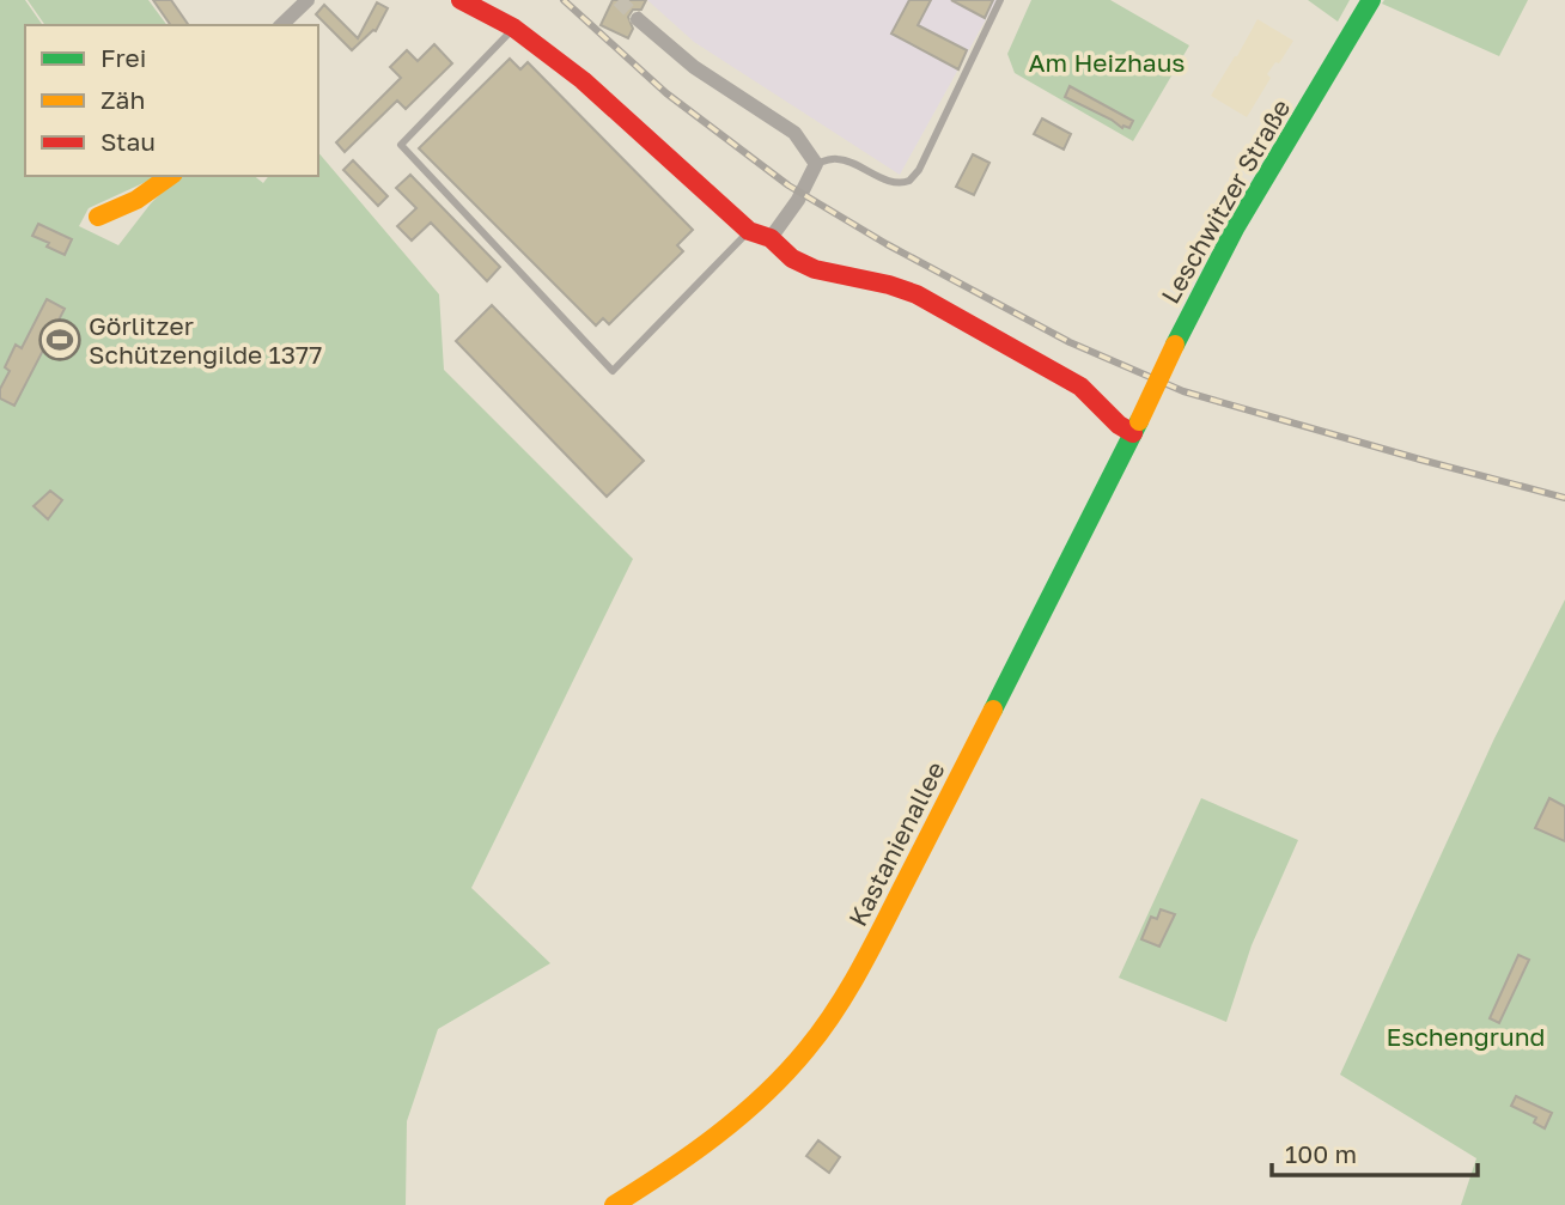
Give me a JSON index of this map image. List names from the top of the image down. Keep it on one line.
{"streets":{"street":["Leschwitzer Straße","Kastanienallee"]},"crossings":[["Leschwitzer Straße","Kastanienallee"]],"parks":["Am Heizhaus","Eschengrund"],"places":{"sports":["Görlitzer Schützengilde 1377"]},"legend":["Frei","Zäh","Stau"],"scale_bar":"100 m"}
